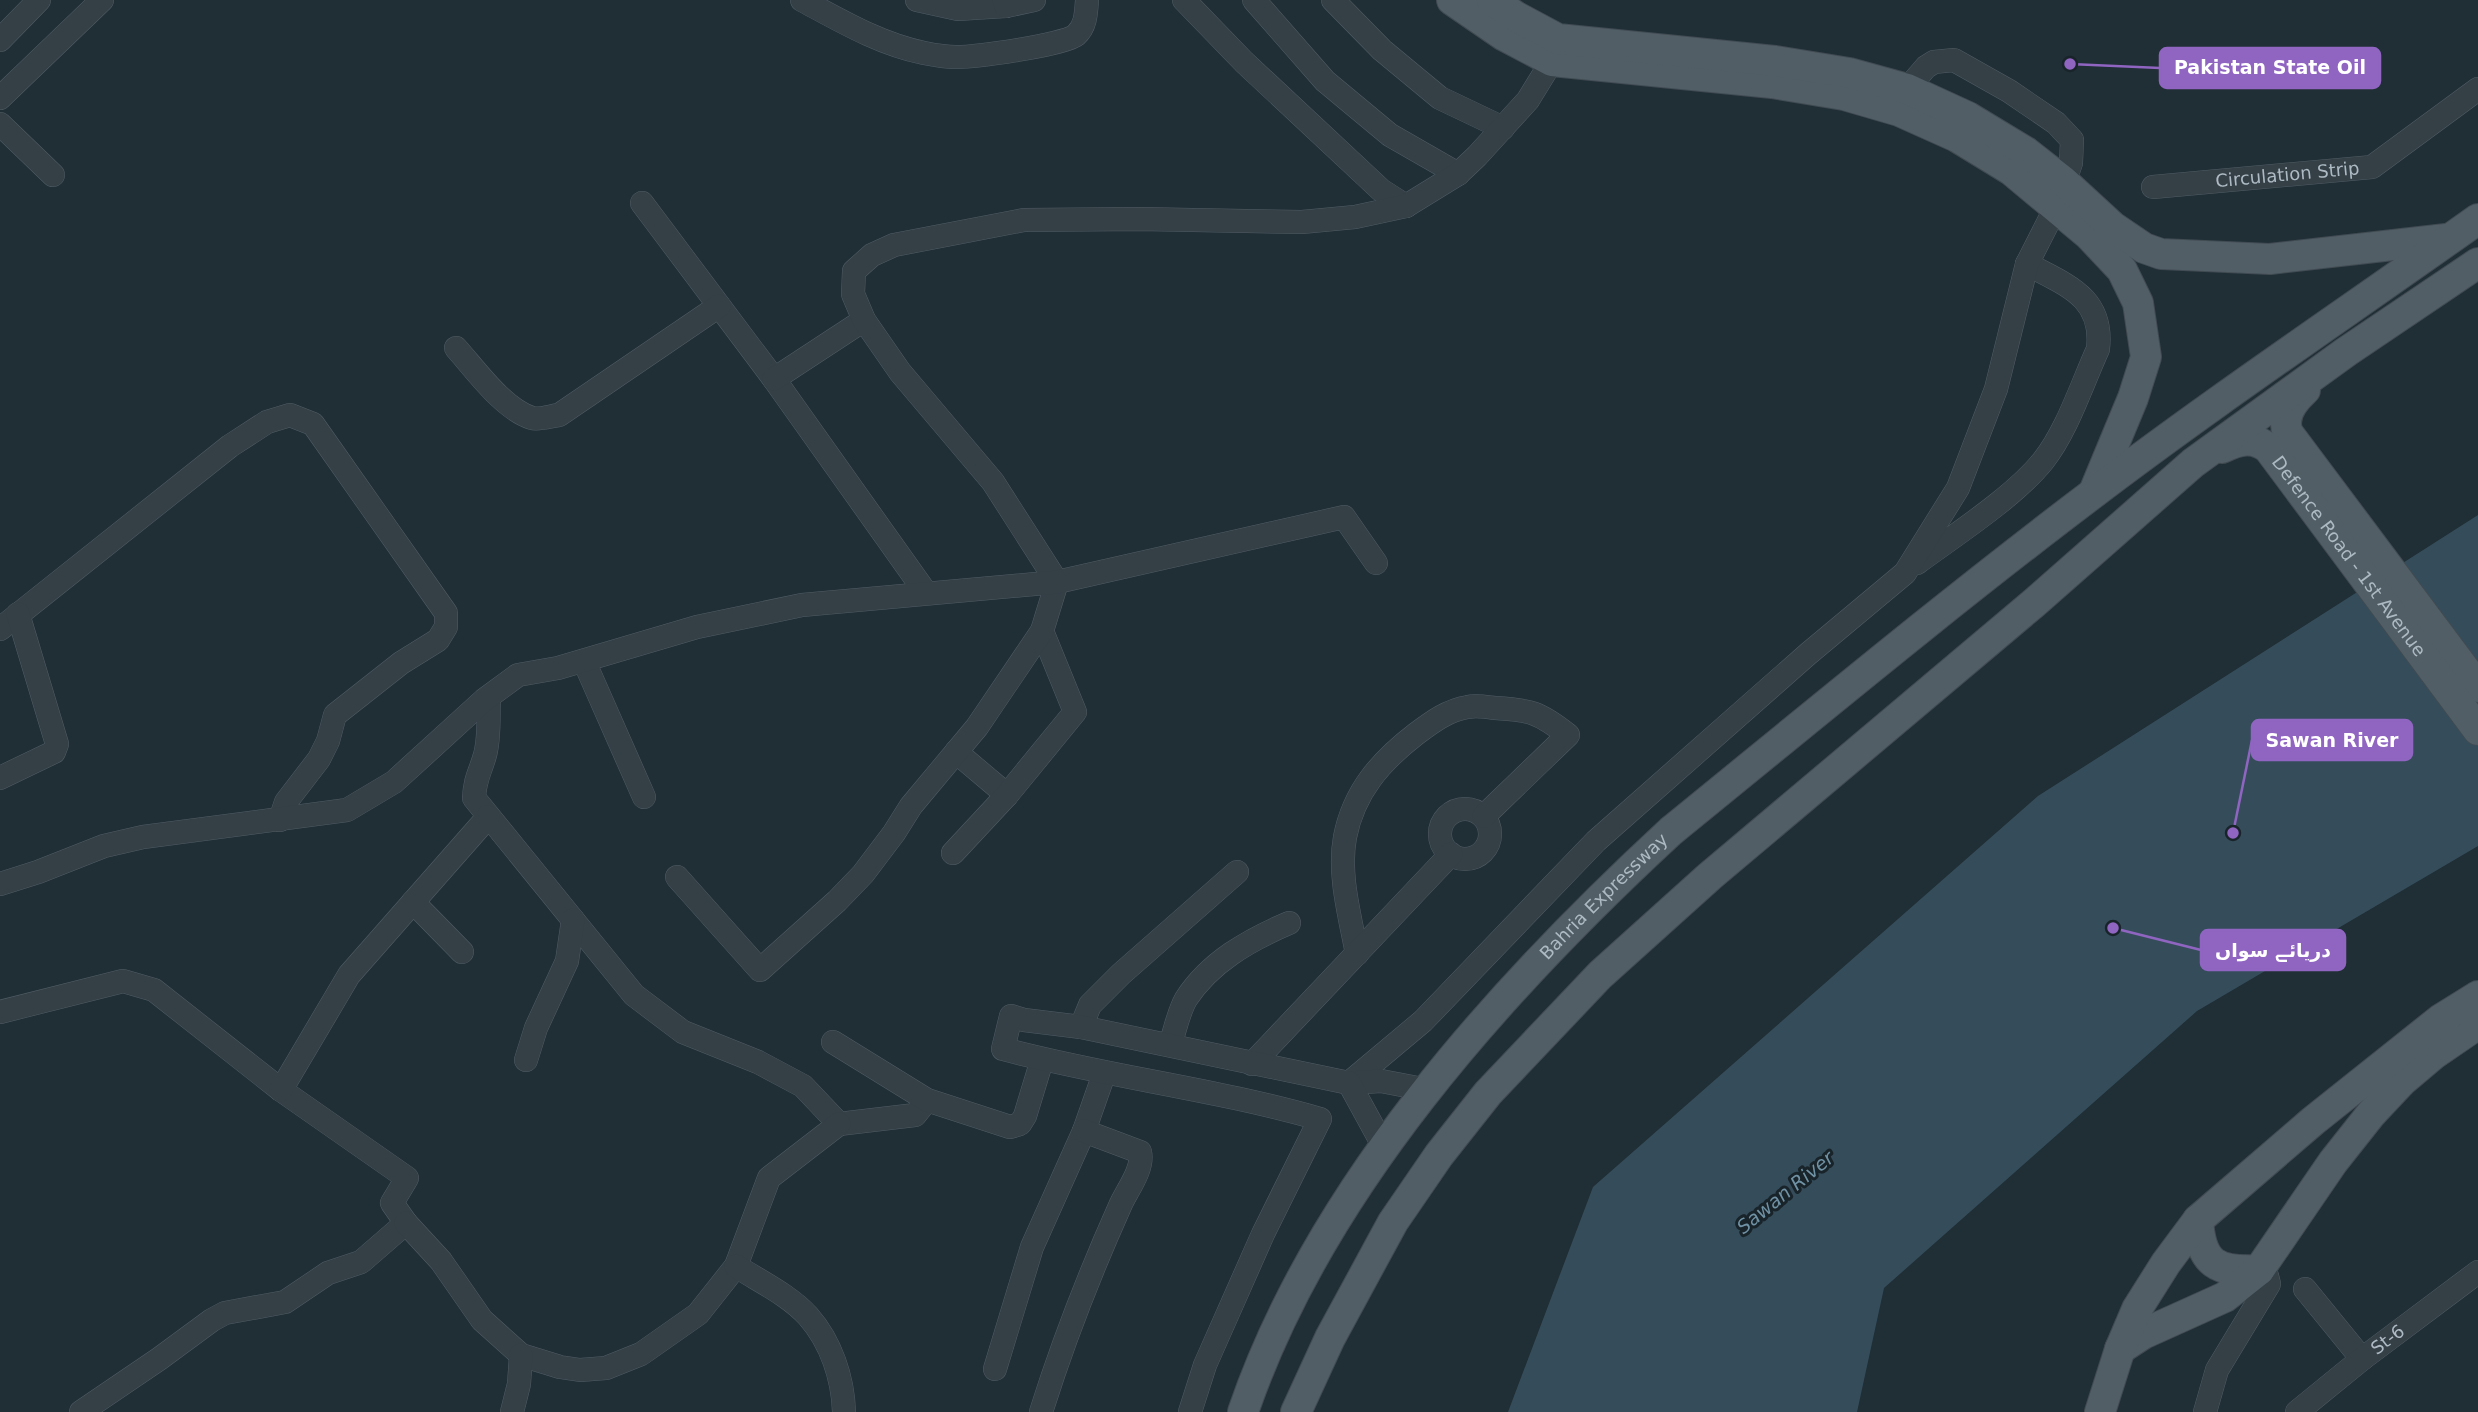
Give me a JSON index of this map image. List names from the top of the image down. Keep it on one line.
{"streets":{"main road":["Defence Road - 1st Avenue","Bahria Expressway"],"street":["Circulation Strip","St-6"]},"water":["Sawan River"],"places":["Pakistan State Oil","Sawan River","دریائے سواں"]}
